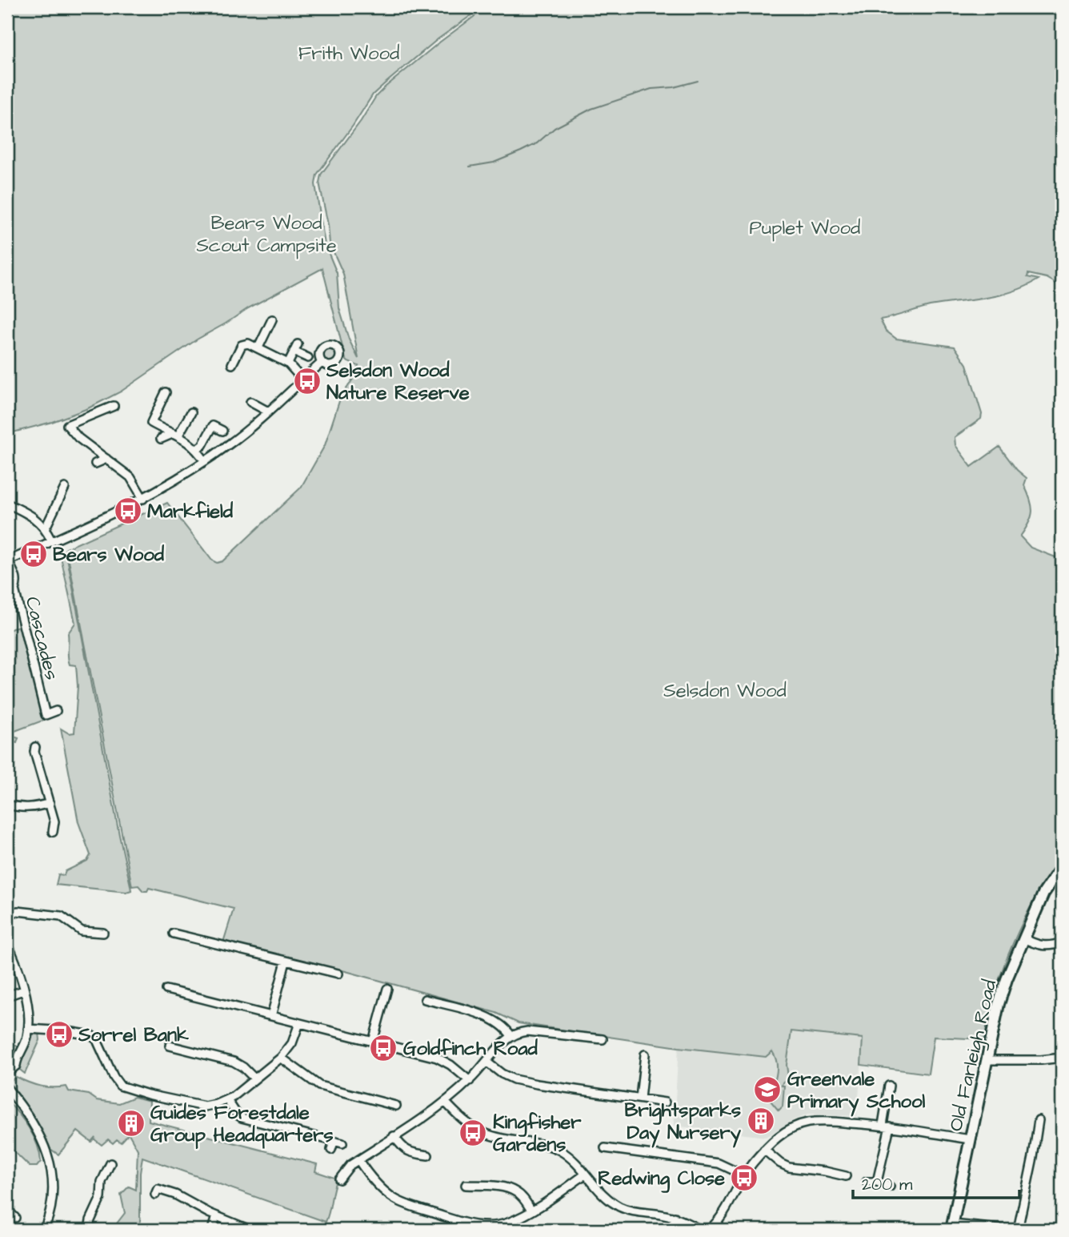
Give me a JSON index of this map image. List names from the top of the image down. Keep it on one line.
{"streets":{"street":["Cascades","Old Farleigh Road"]},"parks":["Frith Wood","Bears Wood Scout Campsite","Puplet Wood","Selsdon Wood"],"places":{"bus stop":["Selsdon Wood Nature Reserve","Markfield","Bears Wood","Sorrel Bank","Goldfinch Road","Kingfisher Gardens","Redwing Close"],"school or university":["Greenvale Primary School"],"building":["Brightsparks Day Nursery","Guides Forestdale Group Headquarters"]},"scale_bar":"200 m"}
